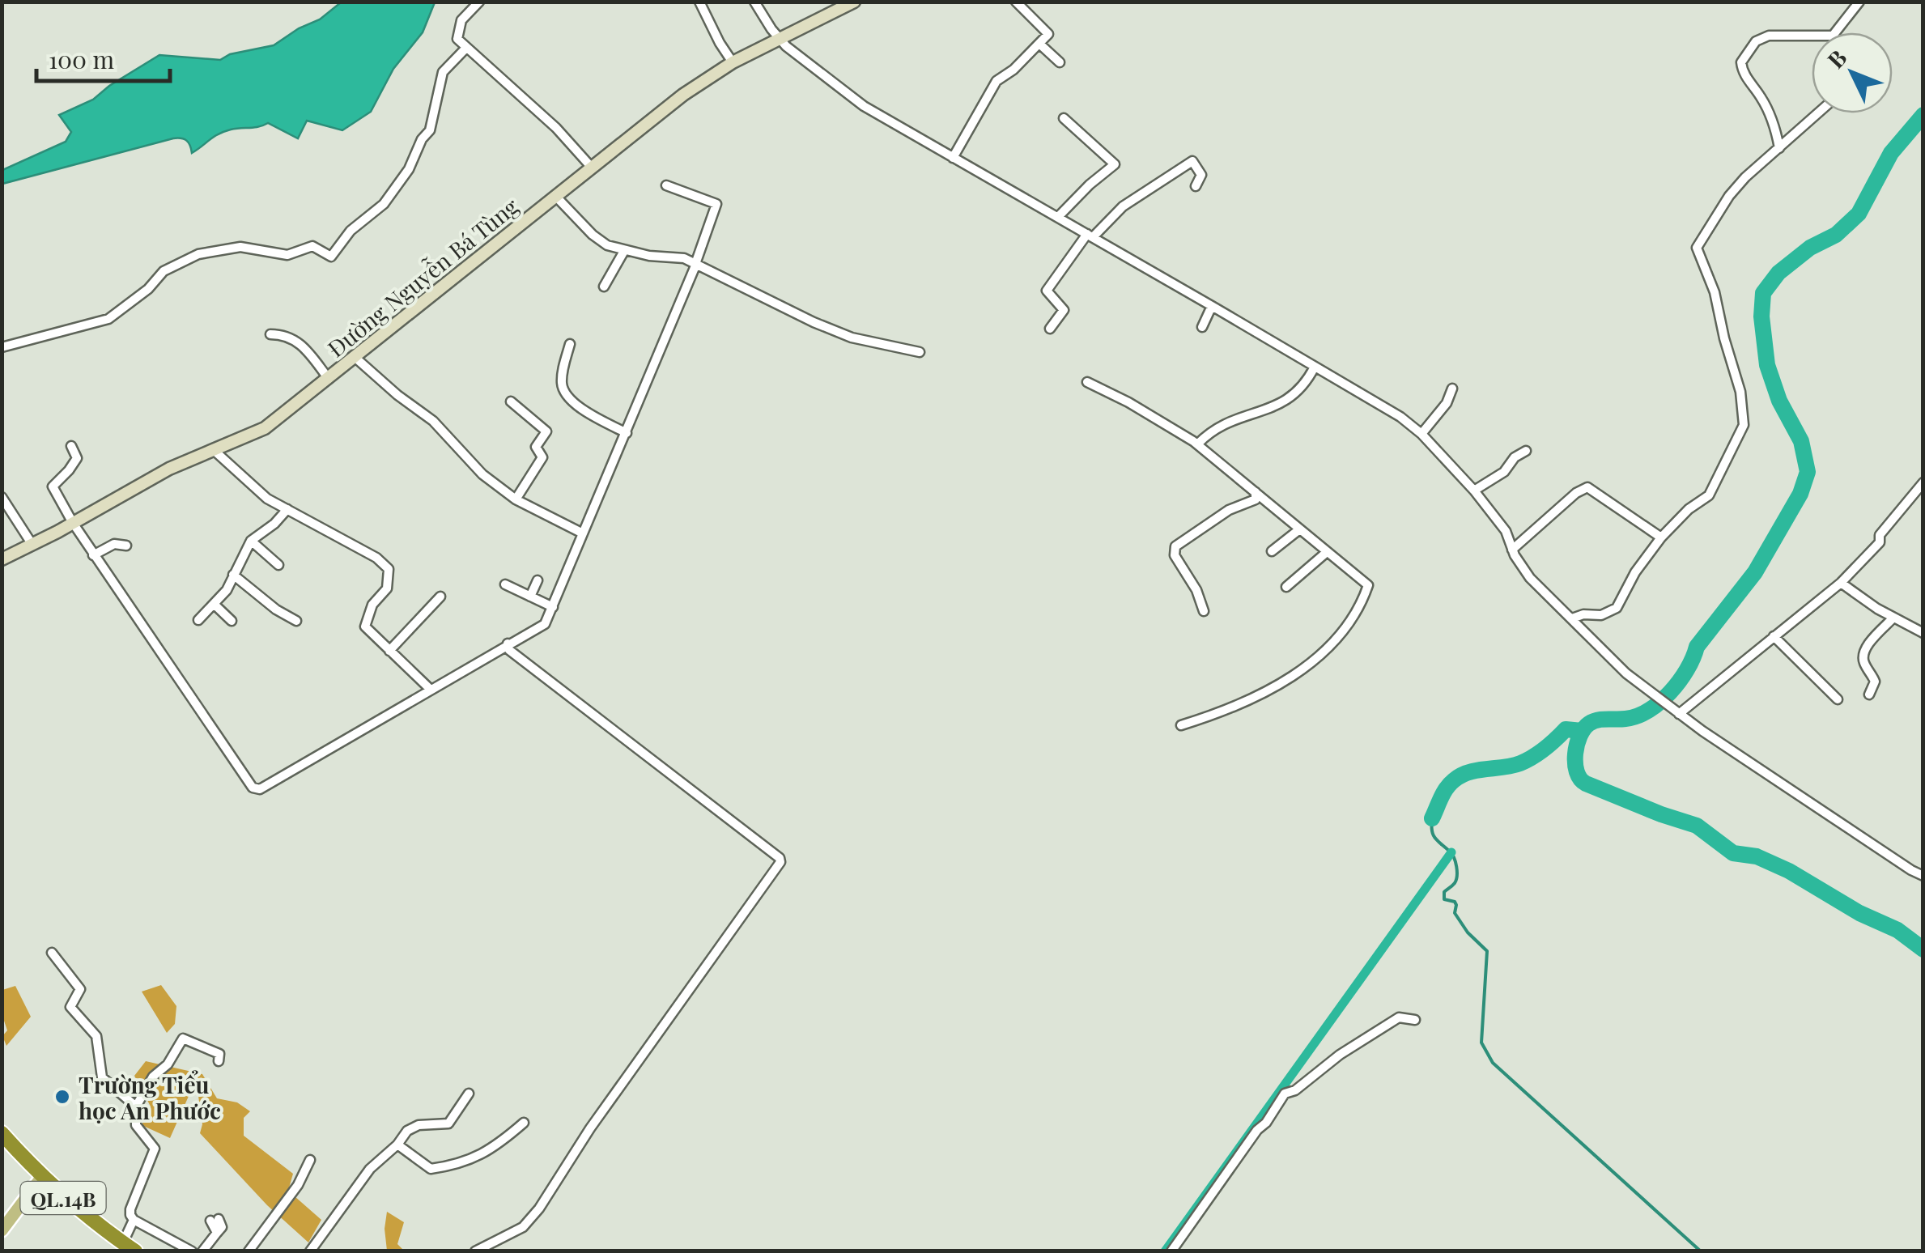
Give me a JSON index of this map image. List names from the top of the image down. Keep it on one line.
{"streets":{"highway":["QL.14B"],"main road":["Đường Nguyễn Bá Tùng"]},"places":["Trường Tiểu học An Phước"],"scale_bar":"100 m","north":"top left"}
